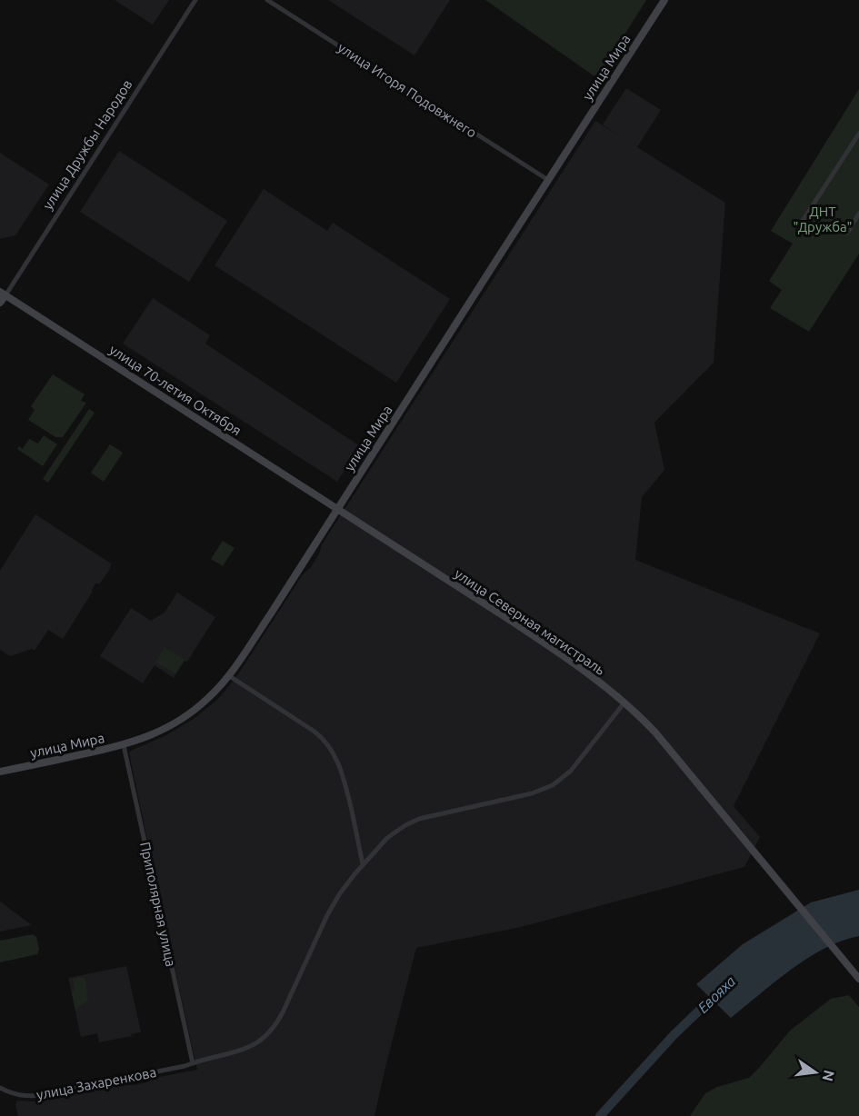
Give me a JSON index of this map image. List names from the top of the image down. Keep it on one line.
{"streets":{"street":["улица Мира","улица Игоря Подовжнего","улица Дружбы Народов","улица 70-летия Октября","улица Северная магистраль","Приполярная улица","улица Захаренкова"]},"crossings":[["улица Мира","улица Игоря Подовжнего"],["улица Мира","улица 70-летия Октября"],["улица Мира","улица Северная магистраль"],["улица Мира","Приполярная улица"],["улица Дружбы Народов","улица 70-летия Октября"],["улица 70-летия Октября","улица Северная магистраль"],["улица Северная магистраль","улица Захаренкова"],["Приполярная улица","улица Захаренкова"]],"water":["Евояха"],"parks":["ДНТ \"Дружба\""],"north":"right"}
